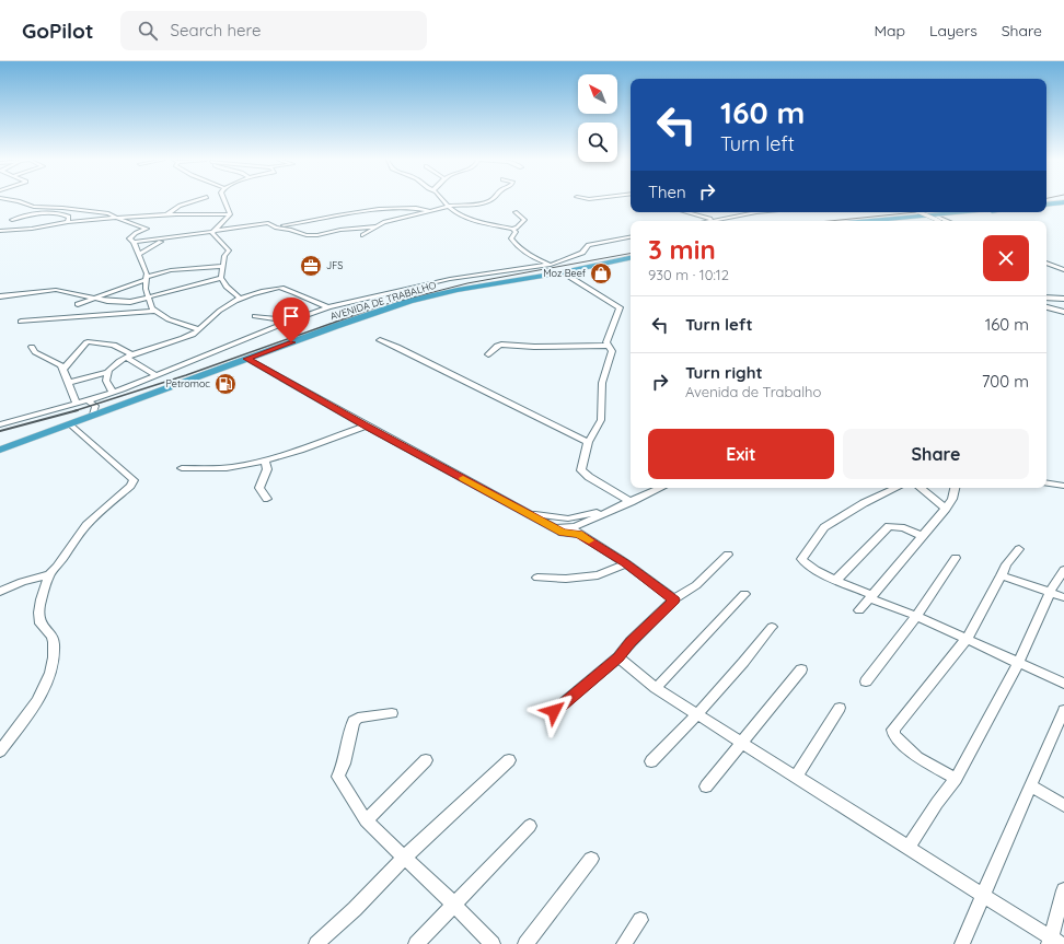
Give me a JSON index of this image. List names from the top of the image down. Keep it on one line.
{"streets":{"highway":["AVENIDA DE TRABALHO"]},"places":{"office":["JFS"],"shop":["Moz Beef"],"fuel station":["Petromoc"]},"north":"top left","page":{"header":"GoPilot","search":"Search here","nav":["Map","Layers","Share"],"turn":["160 m","Turn left"],"then":"Then","heading":["3 min","930 m · 10:12"],"list":[{"name":"Turn left","value":"160 m"},{"name":"Turn right","note":"Avenida de Trabalho","value":"700 m"}],"buttons":["Exit","Share"]}}
